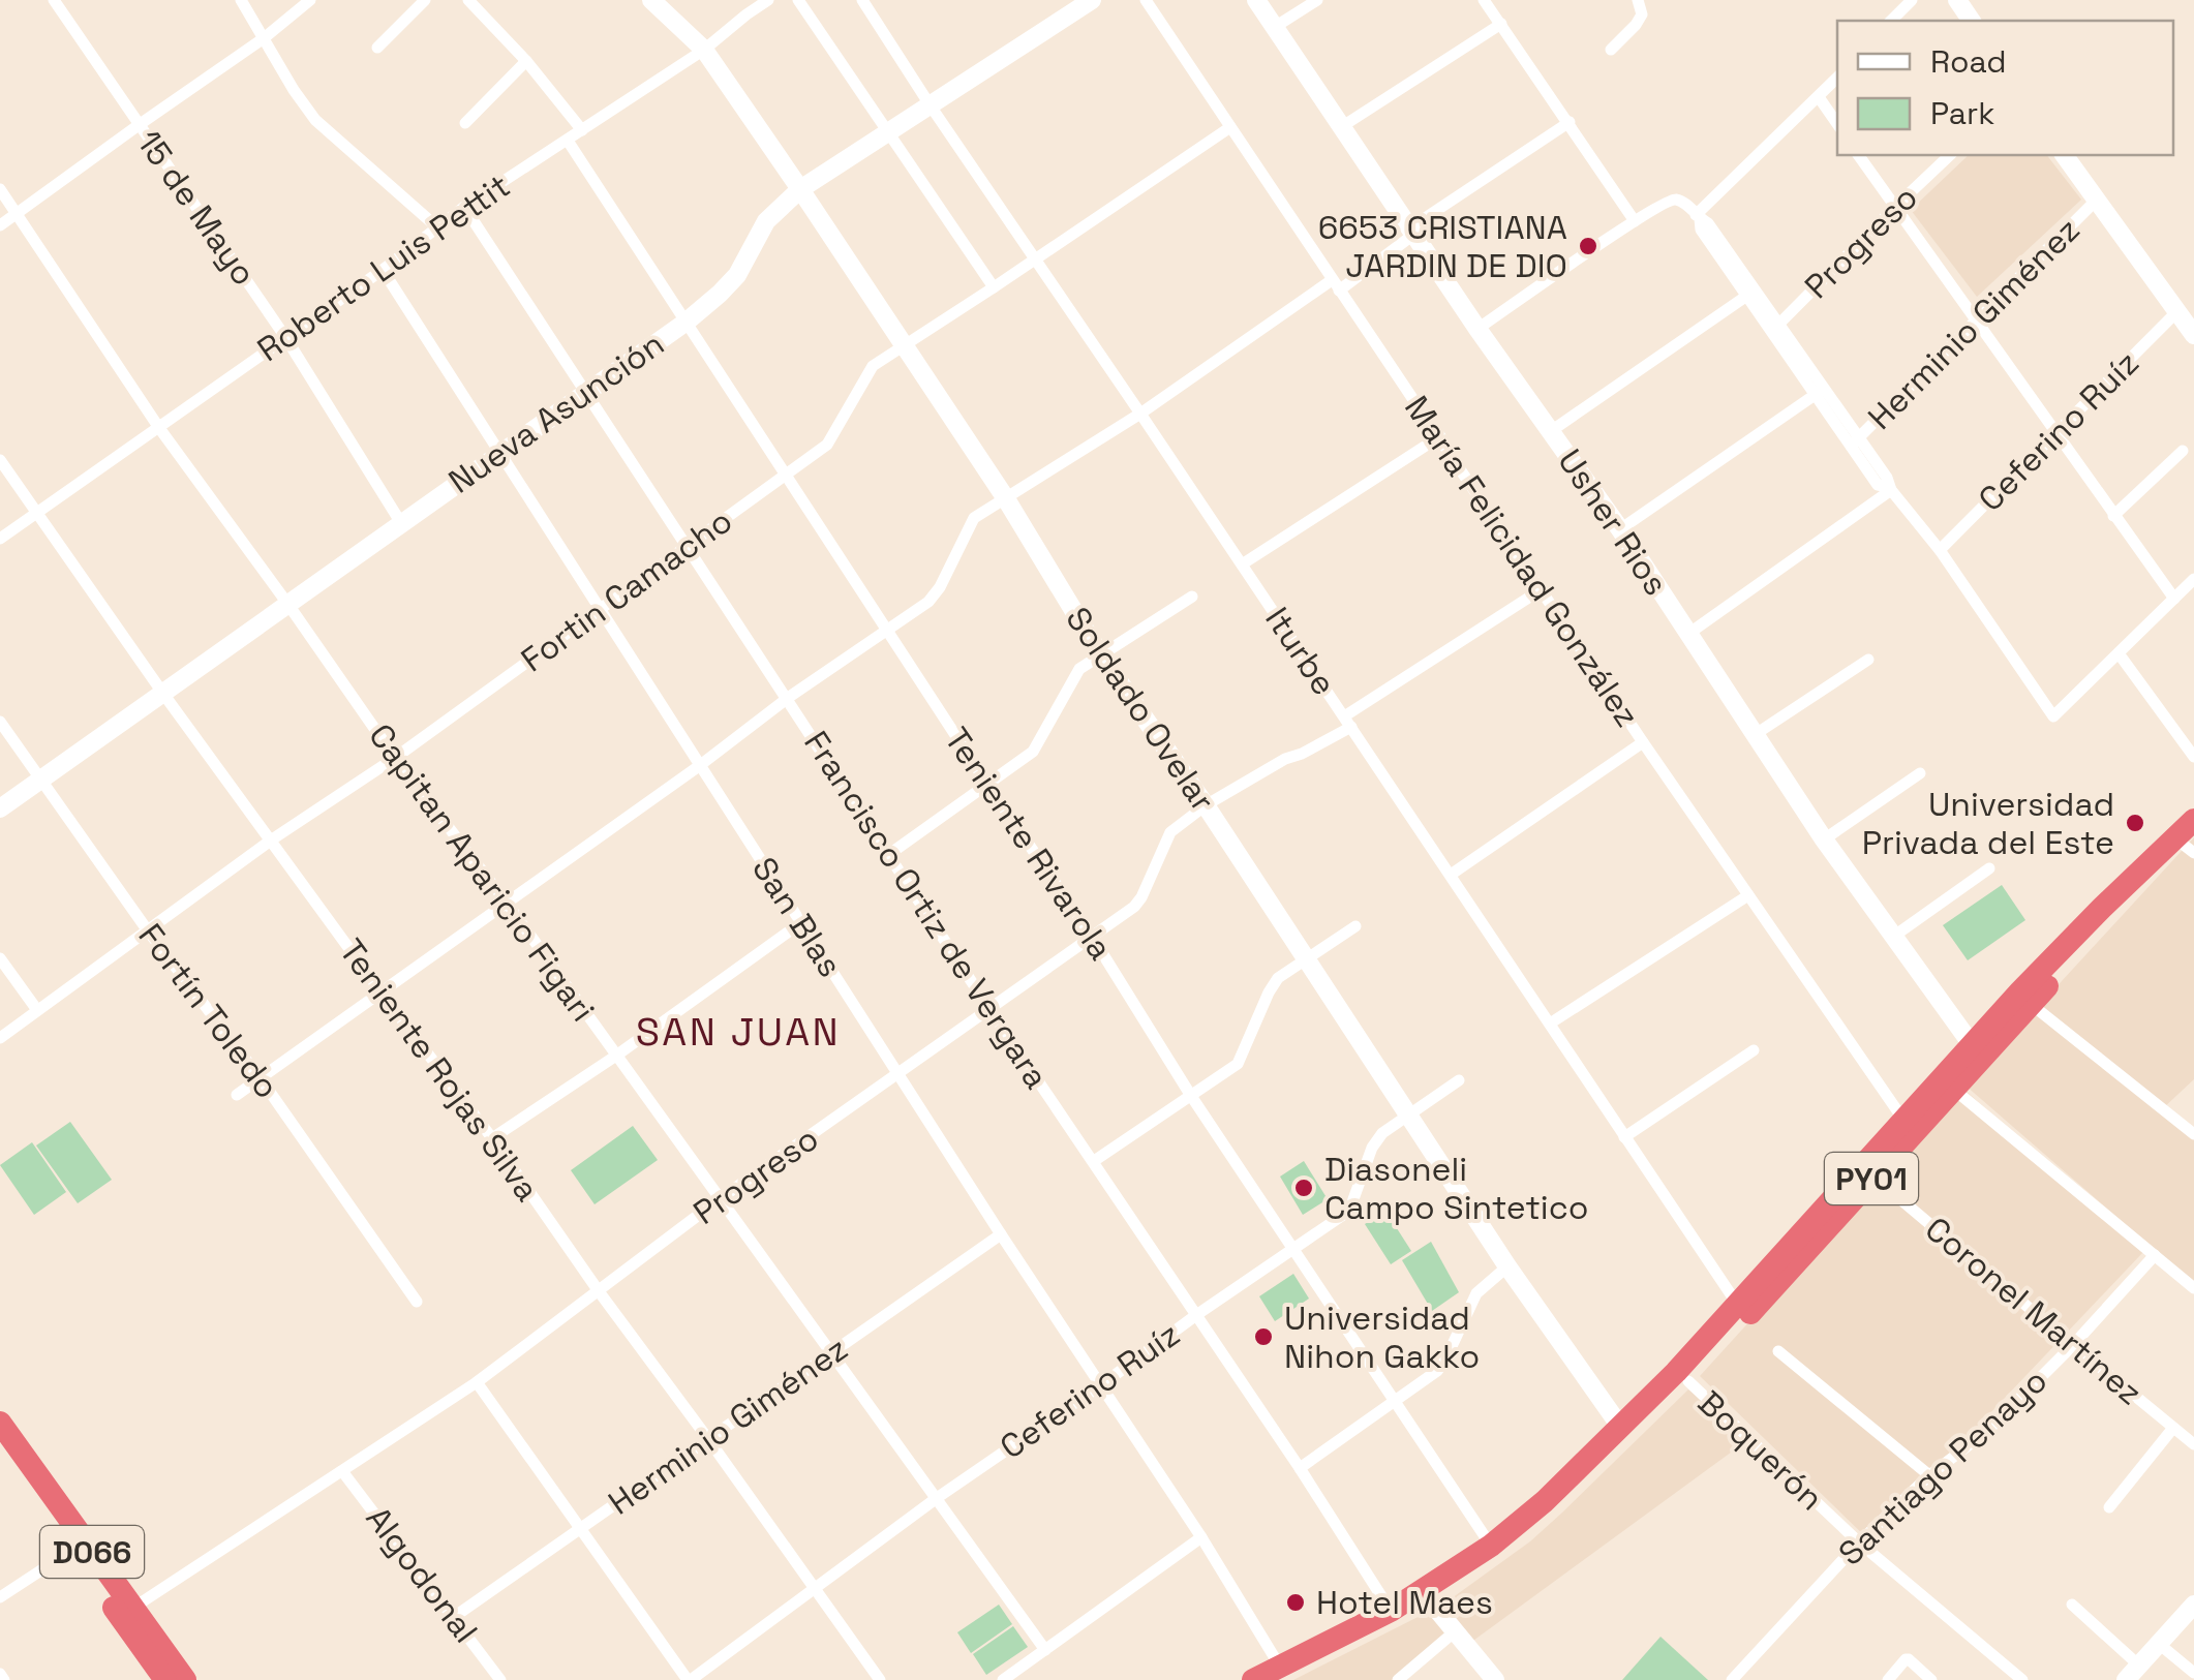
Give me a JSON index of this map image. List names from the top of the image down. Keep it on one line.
{"streets":{"highway":["PY01","D066"],"street":["15 de Mayo","Progreso","Roberto Luis Pettit","Herminio Giménez","Nueva Asunción","Ceferino Ruíz","Usher Rios","María Felicidad González","Fortin Camacho","Iturbe","Soldado Ovelar","Teniente Rivarola","Capitan Aparicio Figari","Francisco Ortiz de Vergara","San Blas","Fortín Toledo","Teniente Rojas Silva","Coronel Martínez","Boquerón","Santiago Penayo","Algodonal"]},"crossings":[["15 de Mayo","Roberto Luis Pettit"],["15 de Mayo","Nueva Asunción"],["Progreso","María Felicidad González"],["Progreso","Iturbe"],["Progreso","Soldado Ovelar"],["Progreso","Teniente Rivarola"],["Progreso","Capitan Aparicio Figari"],["Progreso","Francisco Ortiz de Vergara"],["Progreso","San Blas"],["Progreso","Teniente Rojas Silva"],["Progreso","D066"],["Progreso","Algodonal"],["Roberto Luis Pettit","Soldado Ovelar"],["Roberto Luis Pettit","Teniente Rivarola"],["Roberto Luis Pettit","Capitan Aparicio Figari"],["Roberto Luis Pettit","Francisco Ortiz de Vergara"],["Roberto Luis Pettit","San Blas"],["Roberto Luis Pettit","Teniente Rojas Silva"],["Herminio Giménez","Capitan Aparicio Figari"],["Herminio Giménez","San Blas"],["Herminio Giménez","Teniente Rojas Silva"],["Herminio Giménez","Algodonal"],["Nueva Asunción","Iturbe"],["Nueva Asunción","Soldado Ovelar"],["Nueva Asunción","Teniente Rivarola"],["Nueva Asunción","Capitan Aparicio Figari"],["Nueva Asunción","Francisco Ortiz de Vergara"],["Nueva Asunción","San Blas"],["Nueva Asunción","Fortín Toledo"],["Nueva Asunción","Teniente Rojas Silva"],["Ceferino Ruíz","Soldado Ovelar"],["Ceferino Ruíz","Teniente Rivarola"],["Ceferino Ruíz","Capitan Aparicio Figari"],["Ceferino Ruíz","Francisco Ortiz de Vergara"],["Ceferino Ruíz","San Blas"],["Ceferino Ruíz","Teniente Rojas Silva"],["Usher Rios","PY01"],["María Felicidad González","Fortin Camacho"],["María Felicidad González","PY01"],["Fortin Camacho","Iturbe"],["Fortin Camacho","Soldado Ovelar"],["Fortin Camacho","Teniente Rivarola"],["Fortin Camacho","Capitan Aparicio Figari"],["Fortin Camacho","Francisco Ortiz de Vergara"],["Fortin Camacho","San Blas"],["Fortin Camacho","Fortín Toledo"],["Fortin Camacho","Teniente Rojas Silva"],["Iturbe","PY01"],["Soldado Ovelar","PY01"],["Teniente Rivarola","PY01"],["Francisco Ortiz de Vergara","PY01"],["San Blas","PY01"],["PY01","Coronel Martínez"],["PY01","Boquerón"],["Coronel Martínez","Santiago Penayo"],["Boquerón","Santiago Penayo"]],"districts":["SAN JUAN"],"places":["6653 CRISTIANA JARDIN DE DIO","Universidad Privada del Este","Diasoneli Campo Sintetico","Universidad Nihon Gakko","Hotel Maes"],"legend":["Road","Park"]}
